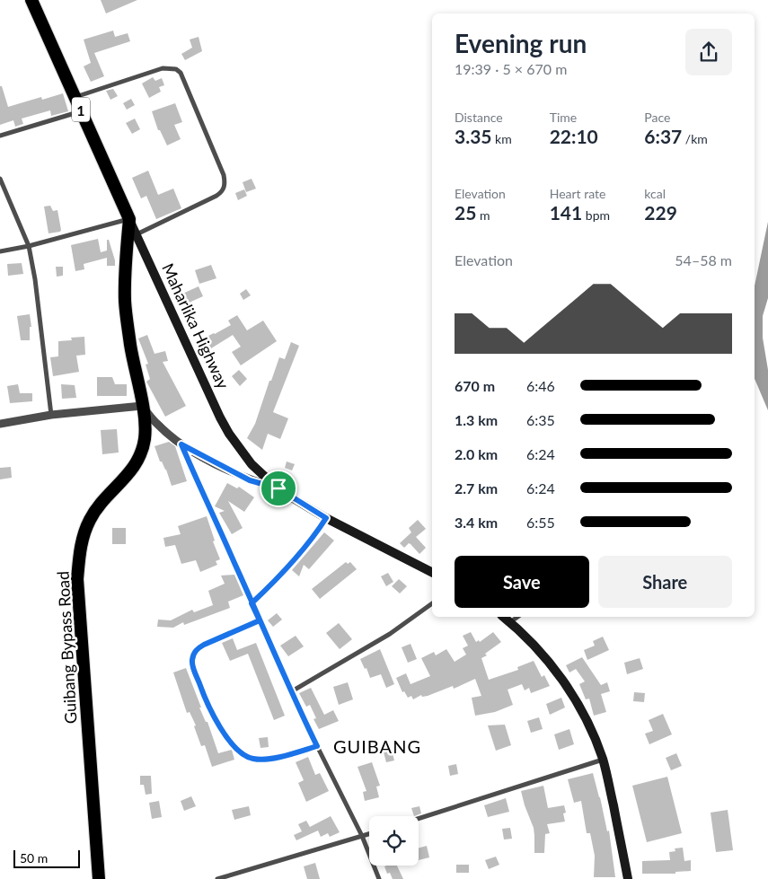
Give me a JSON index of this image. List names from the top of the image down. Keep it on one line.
{"streets":{"highway":["1","Maharlika Highway","Guibang Bypass Road"]},"crossings":[["Maharlika Highway","Guibang Bypass Road"]],"districts":["GUIBANG"],"scale_bar":"50 m","page":{"heading":["Evening run","19:39 · 5 × 670 m"],"stats":[["Distance","3.35 km"],["Time","22:10"],["Pace","6:37 /km"],["Elevation","25 m"],["Heart rate","141 bpm"],["kcal","229"]],"chart":["Elevation","54–58 m"],"list":[{"name":"670 m","note":"6:46"},{"name":"1.3 km","note":"6:35"},{"name":"2.0 km","note":"6:24"},{"name":"2.7 km","note":"6:24"},{"name":"3.4 km","note":"6:55"}],"buttons":["Save","Share"],"scale":"50 m"}}
